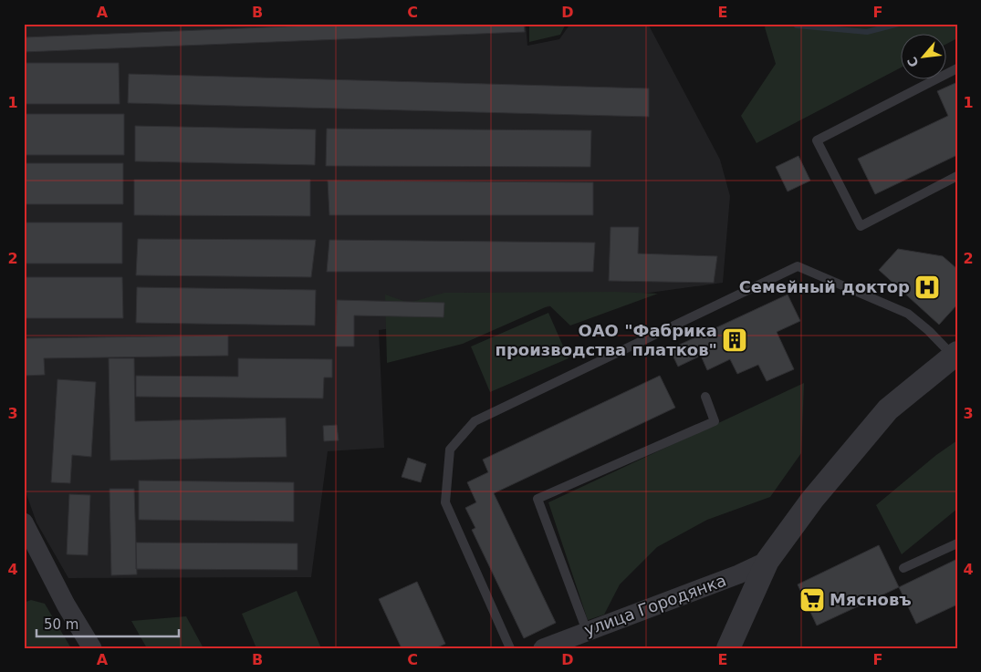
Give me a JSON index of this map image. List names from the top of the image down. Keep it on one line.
{"streets":{"street":["улица Городянка"]},"places":{"hospital":["Семейный доктор"],"building":["ОАО \"Фабрика производства платков\""],"supermarket":["Мясновъ"]},"scale_bar":"50 m","north":"bottom left","grid":{"columns":["A","B","C","D","E","F"],"rows":["1","2","3","4"]}}
